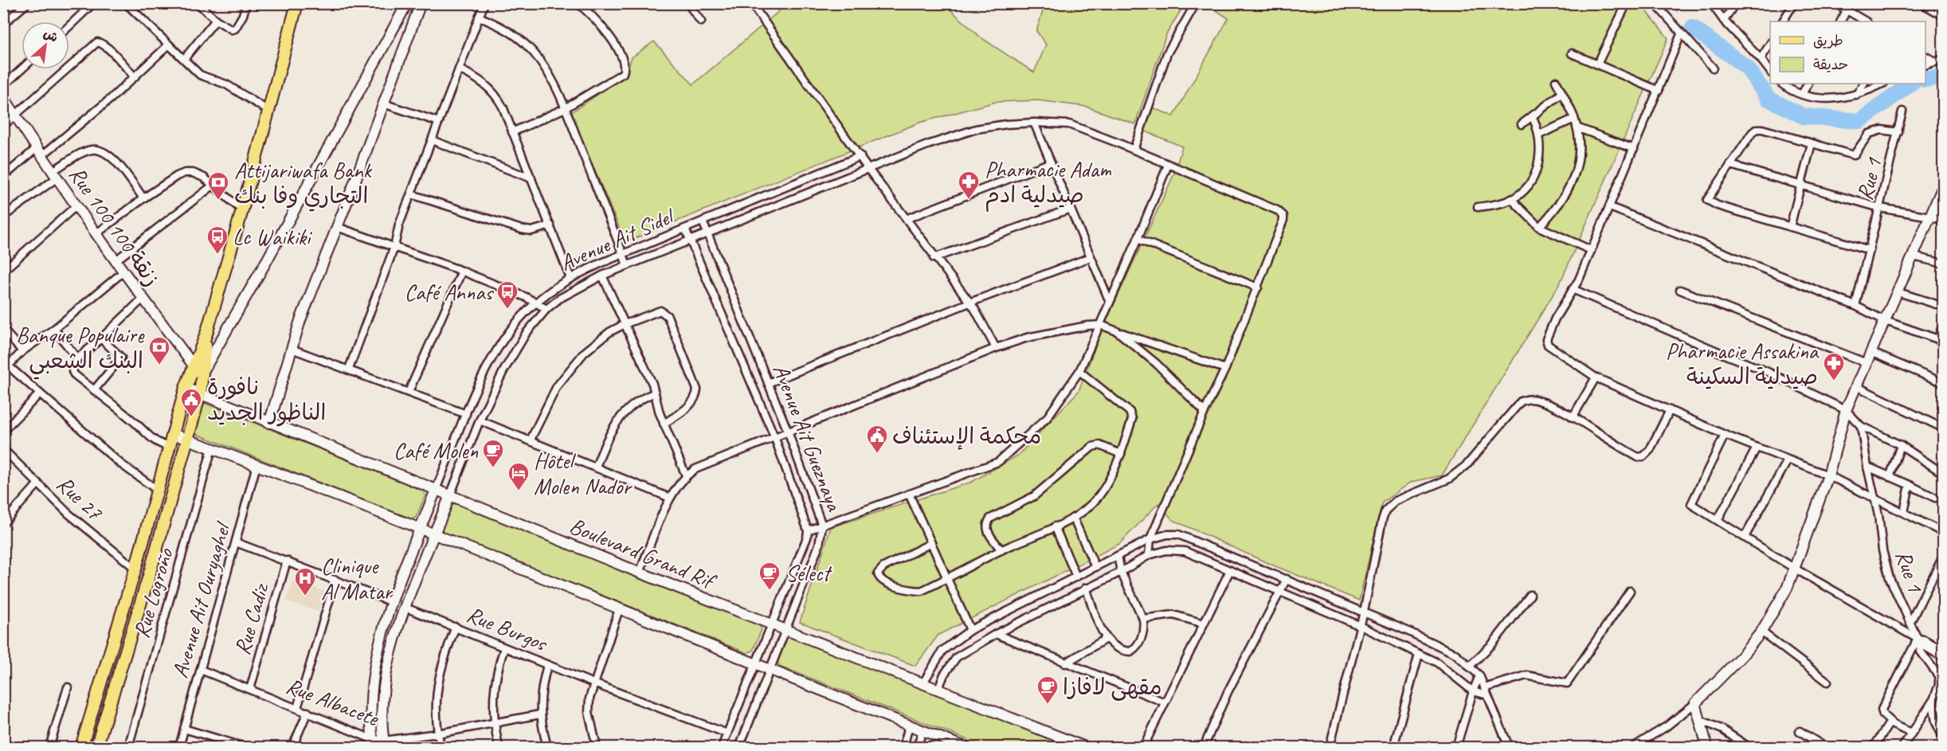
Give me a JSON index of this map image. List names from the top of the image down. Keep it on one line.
{"streets":{"street":["Rue 1","Rue 100 زنقة 100","Avenue Ait Sidel","Avenue Ait Gueznaya","Rue 27","Boulevard Grand Rif","Rue Logroño","Avenue Ait Ouryaghel","Rue Cadiz","Rue Burgos","Rue Albacete"]},"crossings":[["Avenue Ait Sidel","Avenue Ait Gueznaya"],["Avenue Ait Sidel","Boulevard Grand Rif"],["Avenue Ait Gueznaya","Boulevard Grand Rif"],["Avenue Ait Gueznaya","Rue Burgos"],["Avenue Ait Ouryaghel","Rue Albacete"],["Rue Cadiz","Rue Albacete"]],"places":{"pharmacy":["Pharmacie Adam صيدلية ادم","Pharmacie Assakina صيدلية السكينة"],"bank":["Attijariwafa Bank التجاري وفا بنك","Banque Populaire البنك الشعبي"],"bus stop":["Lc Waikiki","Café Annas"],"public building":["نافورة الناظور الجديد","محكمة الإستئناف"],"cafe":["Café Molen","Sélect","مقهى لافازا"],"hotel":["Hôtel Molen Nador"],"hospital":["Clinique Al Matar"]},"legend":["طريق","حديقة"],"north":"top right"}
